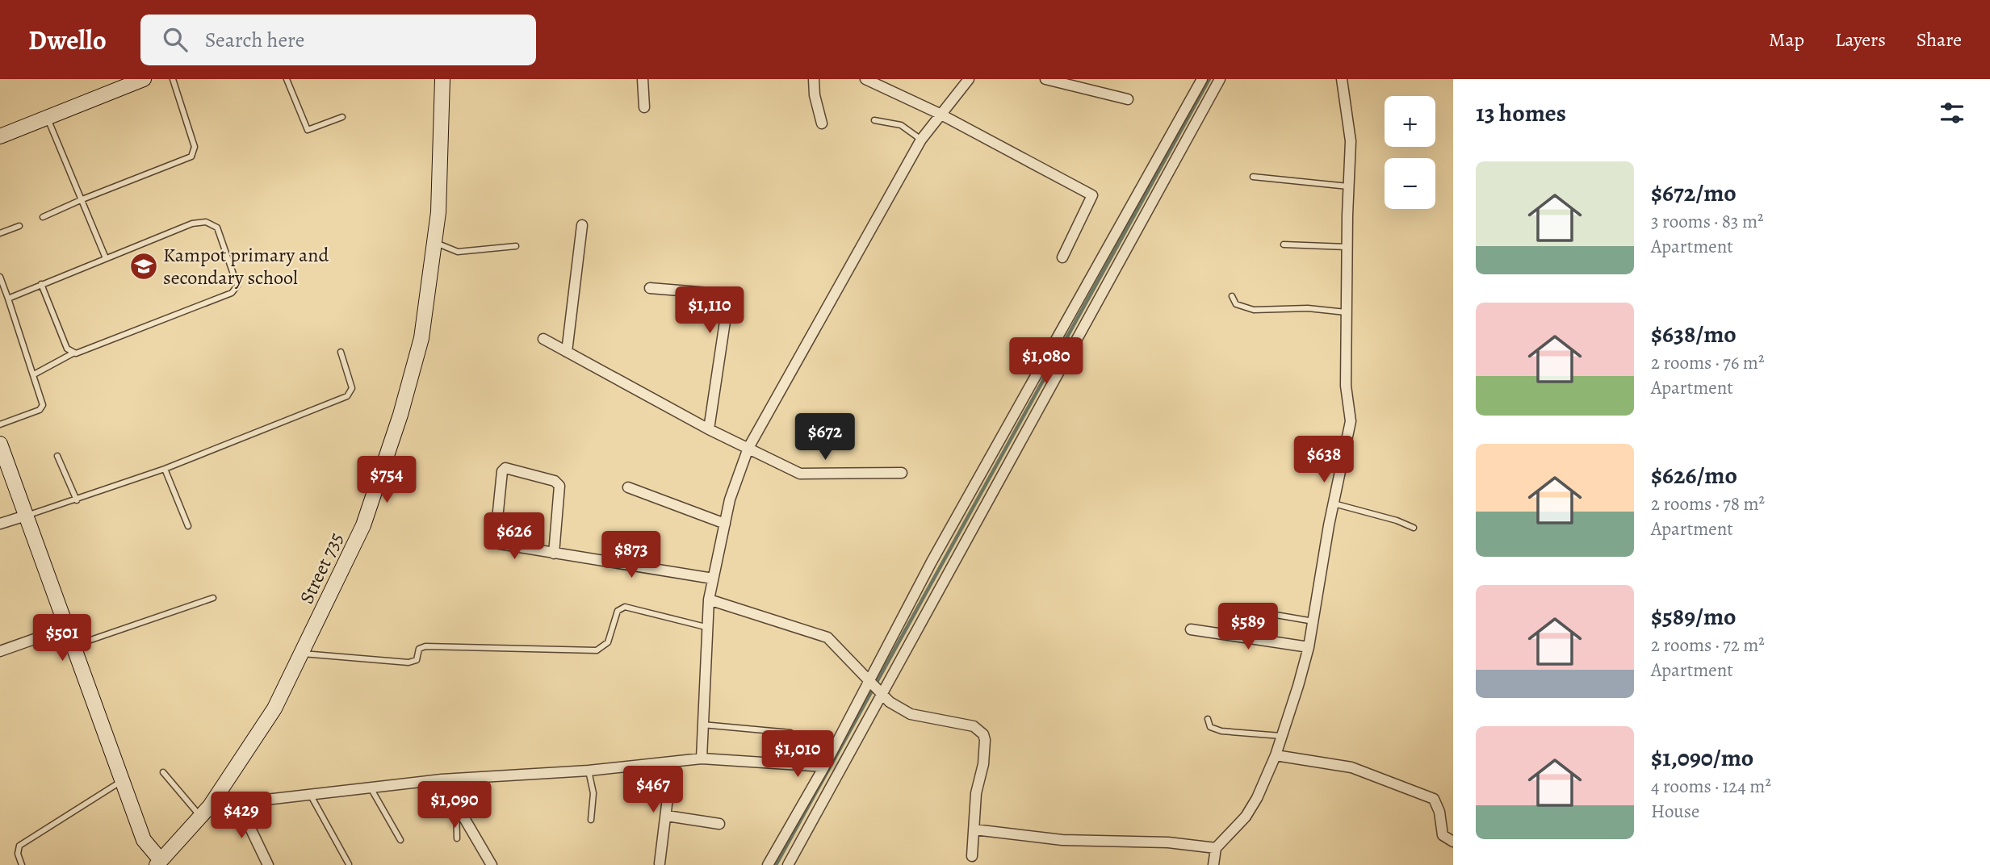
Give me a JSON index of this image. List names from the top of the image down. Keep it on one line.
{"streets":{"street":["Street 735"]},"places":{"school or university":["Kampot primary and secondary school"]},"page":{"header":"Dwello","search":"Search here","nav":["Map","Layers","Share"],"heading":"13 homes","map_buttons":["+","−"],"list":[{"name":"$672/mo","note":"3 rooms · 83 m² · Apartment"},{"name":"$638/mo","note":"2 rooms · 76 m² · Apartment"},{"name":"$626/mo","note":"2 rooms · 78 m² · Apartment"},{"name":"$589/mo","note":"2 rooms · 72 m² · Apartment"},{"name":"$1,090/mo","note":"4 rooms · 124 m² · House"}],"price":["$1,110","$1,080","$672","$638","$754","$626","$873","$589","$501","$1,010","$467","$1,090","$429"]}}
